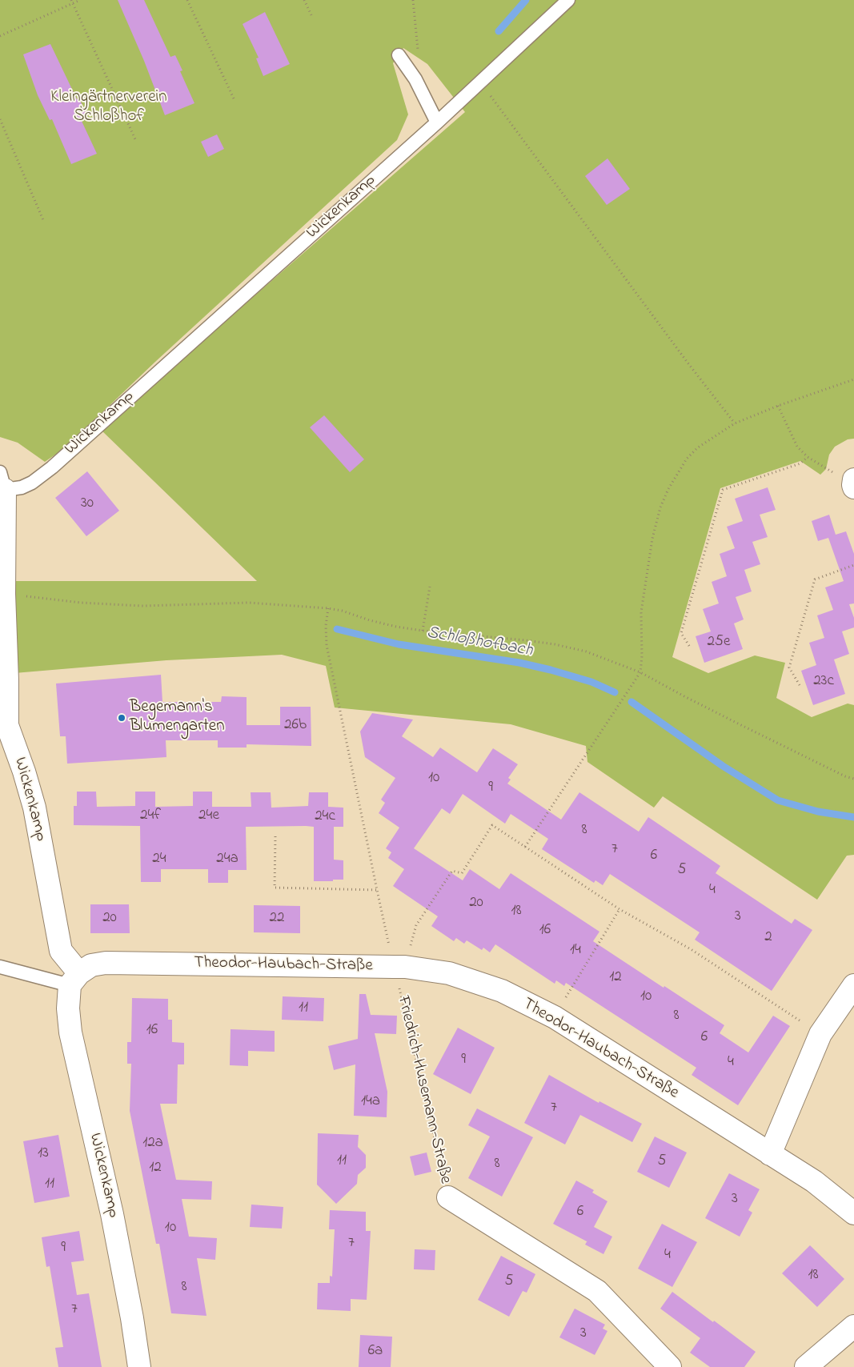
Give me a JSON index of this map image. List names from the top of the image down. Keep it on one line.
{"streets":{"street":["Wickenkamp","Theodor-Haubach-Straße","Friedrich-Husemann-Straße"]},"crossings":[["Wickenkamp","Theodor-Haubach-Straße"],["Theodor-Haubach-Straße","Friedrich-Husemann-Straße"]],"water":["Schloßhofbach"],"parks":["Kleingärtnerverein Schloßhof"],"places":["Begemann's Blumengarten"],"house_numbers":["30","25e","23c","26b","10","9","24f","24e","24c","8","7","6","24","24a","5","4","20","18","3","20","22","16","2","14","12","10","11","8","16","6","9","4","14a","7","12a","13","11","5","8","12","11","3","6","10","7","9","4","18","5","8","7","3","6a"]}
